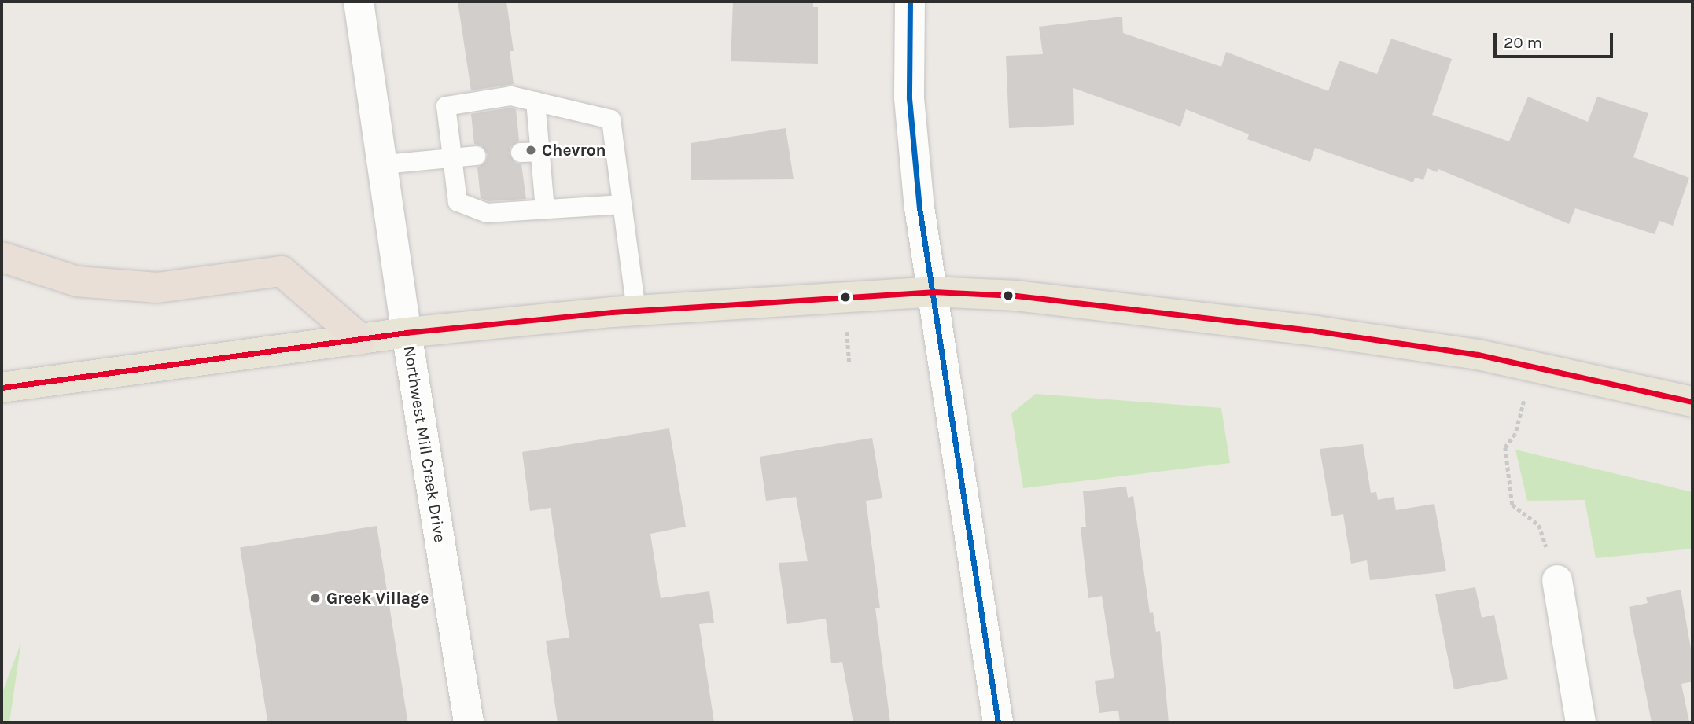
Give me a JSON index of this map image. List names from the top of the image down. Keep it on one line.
{"streets":{"street":["Northwest Mill Creek Drive"]},"places":["Chevron","Greek Village"],"scale_bar":"20 m"}
